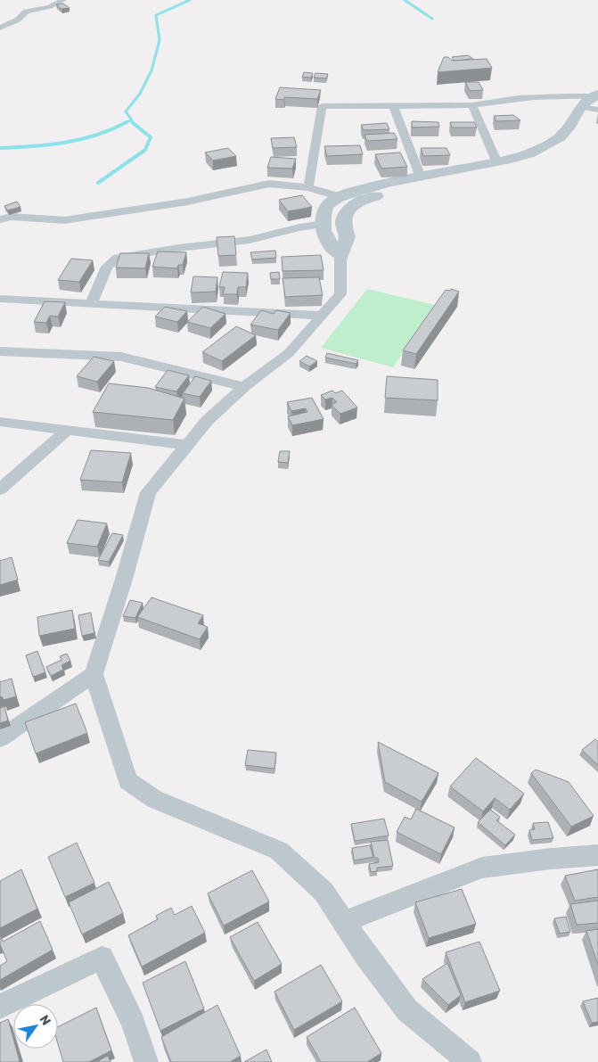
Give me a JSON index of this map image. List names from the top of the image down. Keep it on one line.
{"north":"top right"}
